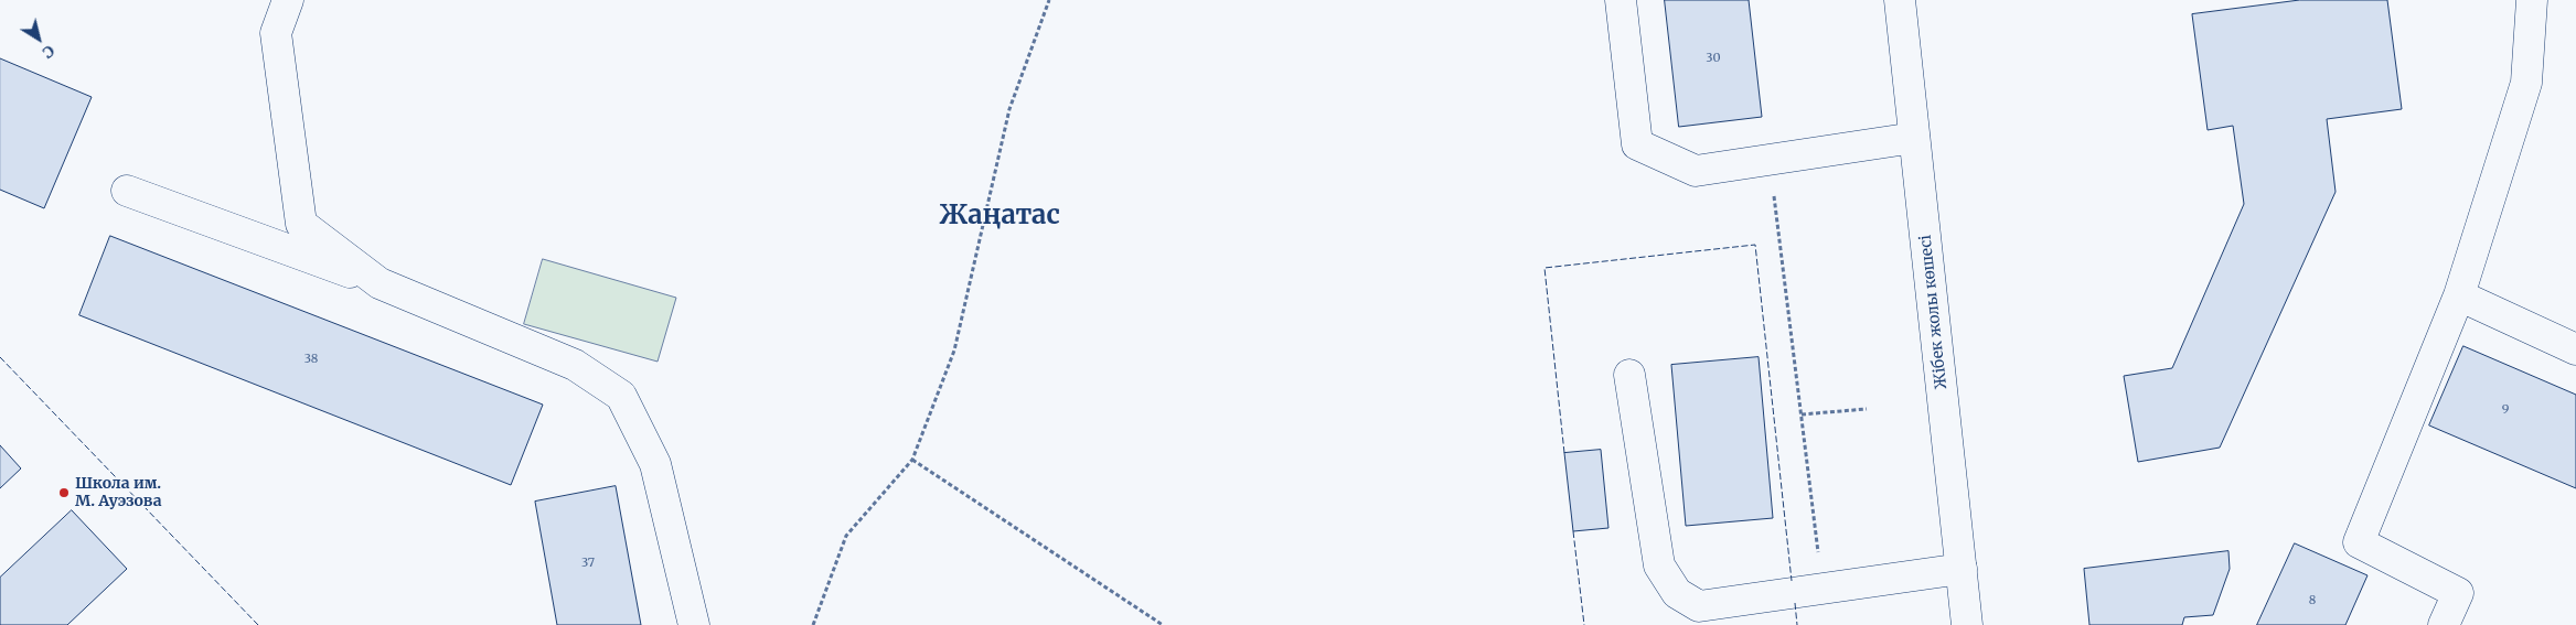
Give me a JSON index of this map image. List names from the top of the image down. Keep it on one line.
{"streets":{"main road":["Жібек жолы көшесі"]},"districts":["Жаңатас"],"places":["Школа им. М. Ауэзова"],"house_numbers":["30","38","9","37","8"],"north":"bottom right"}
